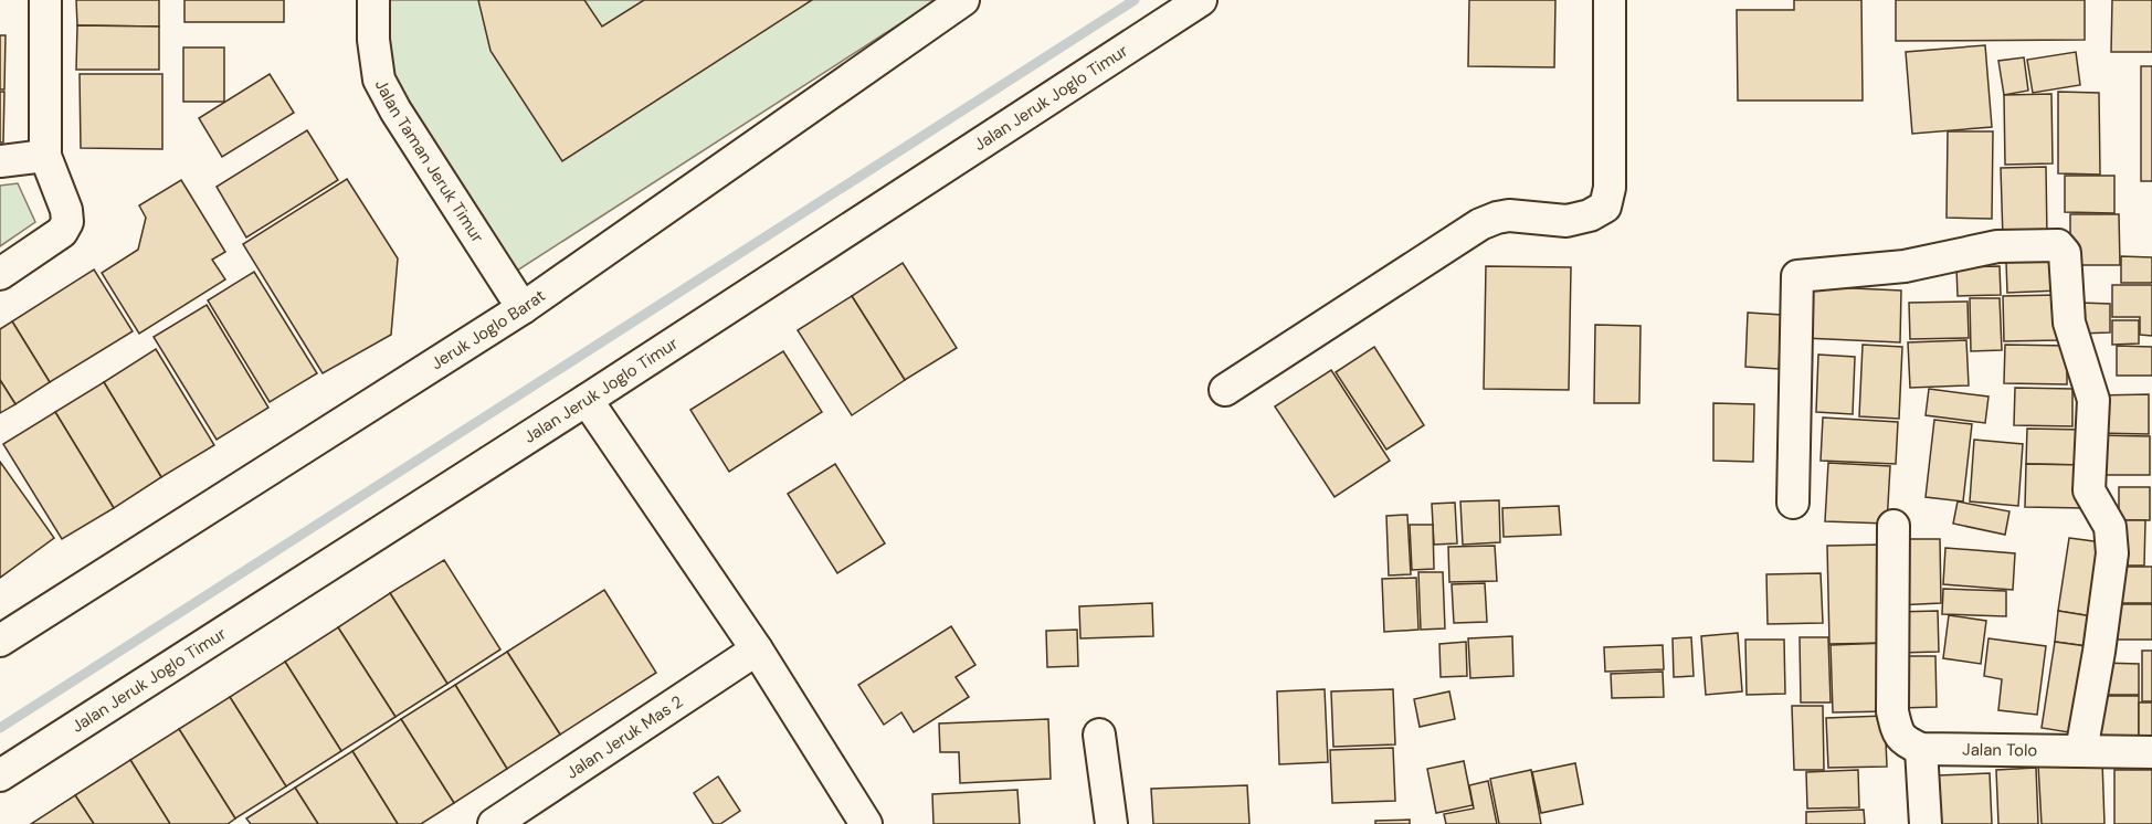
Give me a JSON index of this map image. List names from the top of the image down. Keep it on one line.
{"streets":{"street":["Jalan Jeruk Joglo Timur","Jalan Taman Jeruk Timur","Jeruk Joglo Barat","Jalan Jeruk Mas 2","Jalan Tolo"]},"crossings":[["Jalan Taman Jeruk Timur","Jeruk Joglo Barat"]]}
